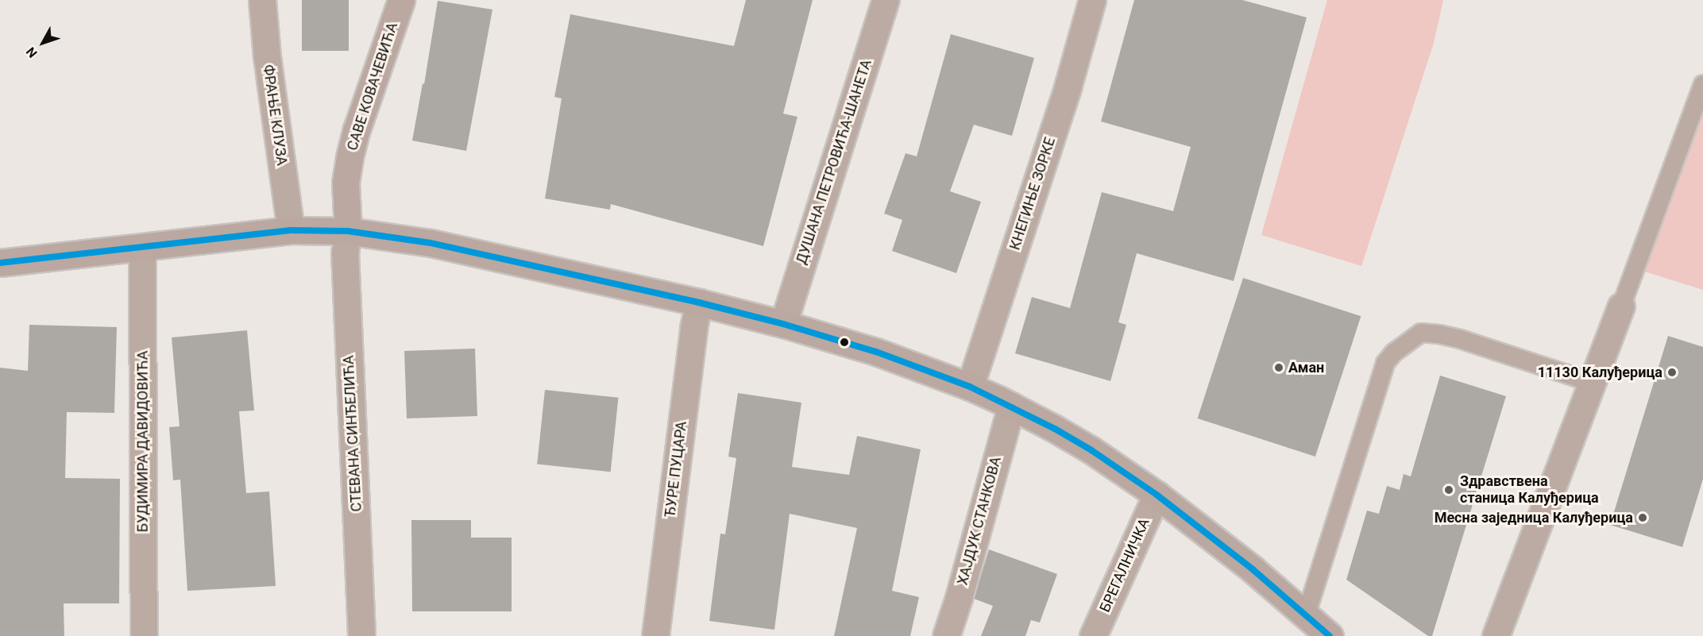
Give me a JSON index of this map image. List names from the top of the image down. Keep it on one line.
{"streets":{"street":["САВЕ КОВАЧЕВИЋА","ФРАЊЕ КЛУЗА","ДУШАНА ПЕТРОВИЋА-ШАНЕТА","КНЕГИЊЕ ЗОРКЕ","СТЕВАНА СИНЂЕЛИЋА","БУДИМИРА ДАВИДОВИЋА","ЂУРЕ ПУЦАРА","ХАЈДУК СТАНКОВА","БРЕГАЛНИЧКА"]},"crossings":[["САВЕ КОВАЧЕВИЋА","СТЕВАНА СИНЂЕЛИЋА"]],"places":["Аман","11130 Калуђерица","Здравствена станица Калуђерица","Месна заједница Калуђерица"],"north":"bottom left"}
